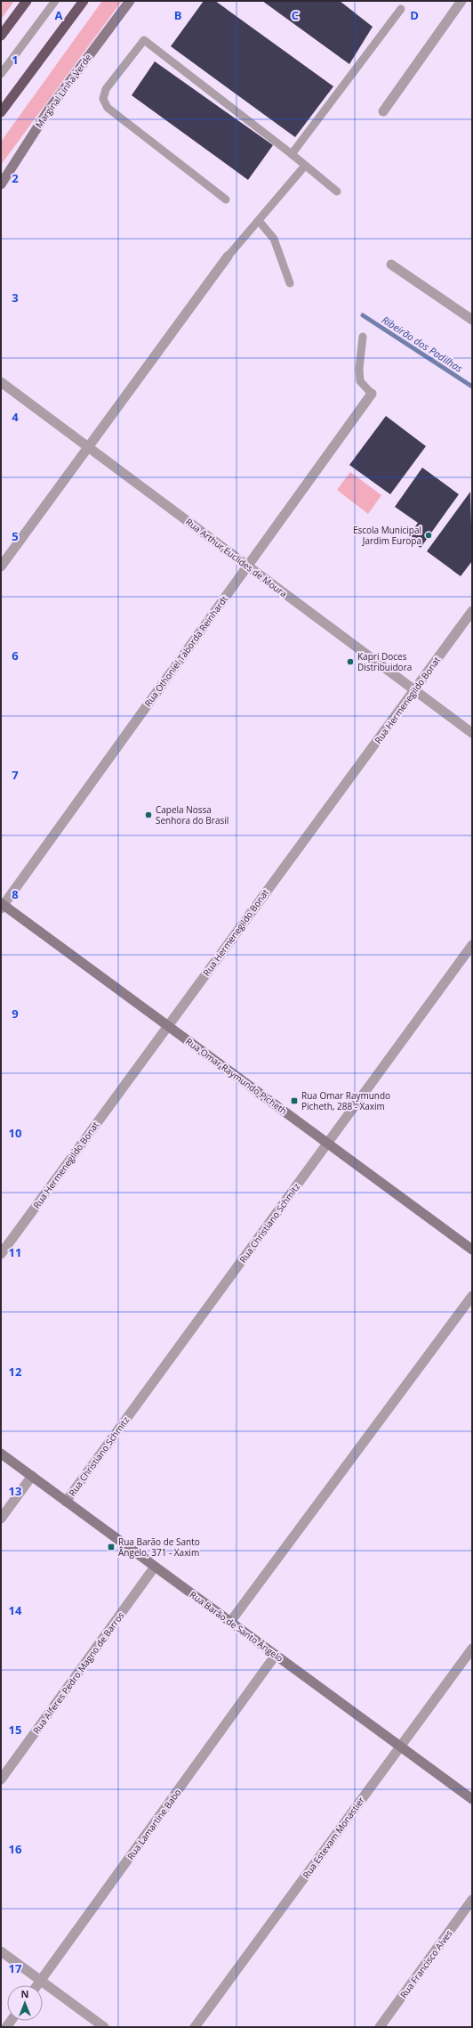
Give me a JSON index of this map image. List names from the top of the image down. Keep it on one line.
{"streets":{"main road":["Marginal Linha Verde","Rua Omar Raymundo Picheth","Rua Barão de Santo Ângelo"],"street":["Rua Arthur Euclides de Moura","Rua Othoniel Taborda Reinhardt","Rua Hermenegildo Bonat","Rua Christiano Schmitz","Rua Alferes Pedro Magno de Barros","Rua Lamartine Babo","Rua Estevam Monastier","Rua Francisco Alves"]},"crossings":[["Rua Arthur Euclides de Moura","Rua Othoniel Taborda Reinhardt"],["Rua Arthur Euclides de Moura","Rua Hermenegildo Bonat"],["Rua Othoniel Taborda Reinhardt","Rua Omar Raymundo Picheth"],["Rua Hermenegildo Bonat","Rua Omar Raymundo Picheth"],["Rua Omar Raymundo Picheth","Rua Christiano Schmitz"],["Rua Christiano Schmitz","Rua Barão de Santo Ângelo"],["Rua Barão de Santo Ângelo","Rua Alferes Pedro Magno de Barros"],["Rua Barão de Santo Ângelo","Rua Lamartine Babo"],["Rua Barão de Santo Ângelo","Rua Estevam Monastier"]],"water":["Ribeirão dos Padilhas"],"places":{"other":["Escola Municipal Jardim Europa","Kapri Doces Distribuidora","Capela Nossa Senhora do Brasil"],"transit":["Rua Omar Raymundo Picheth, 288 - Xaxim","Rua Barão de Santo Ângelo, 371 - Xaxim"]},"north":"top","grid":{"columns":["A","B","C","D"],"rows":["1","2","3","4","5","6","7","8","9","10","11","12","13","14","15","16","17"]}}
